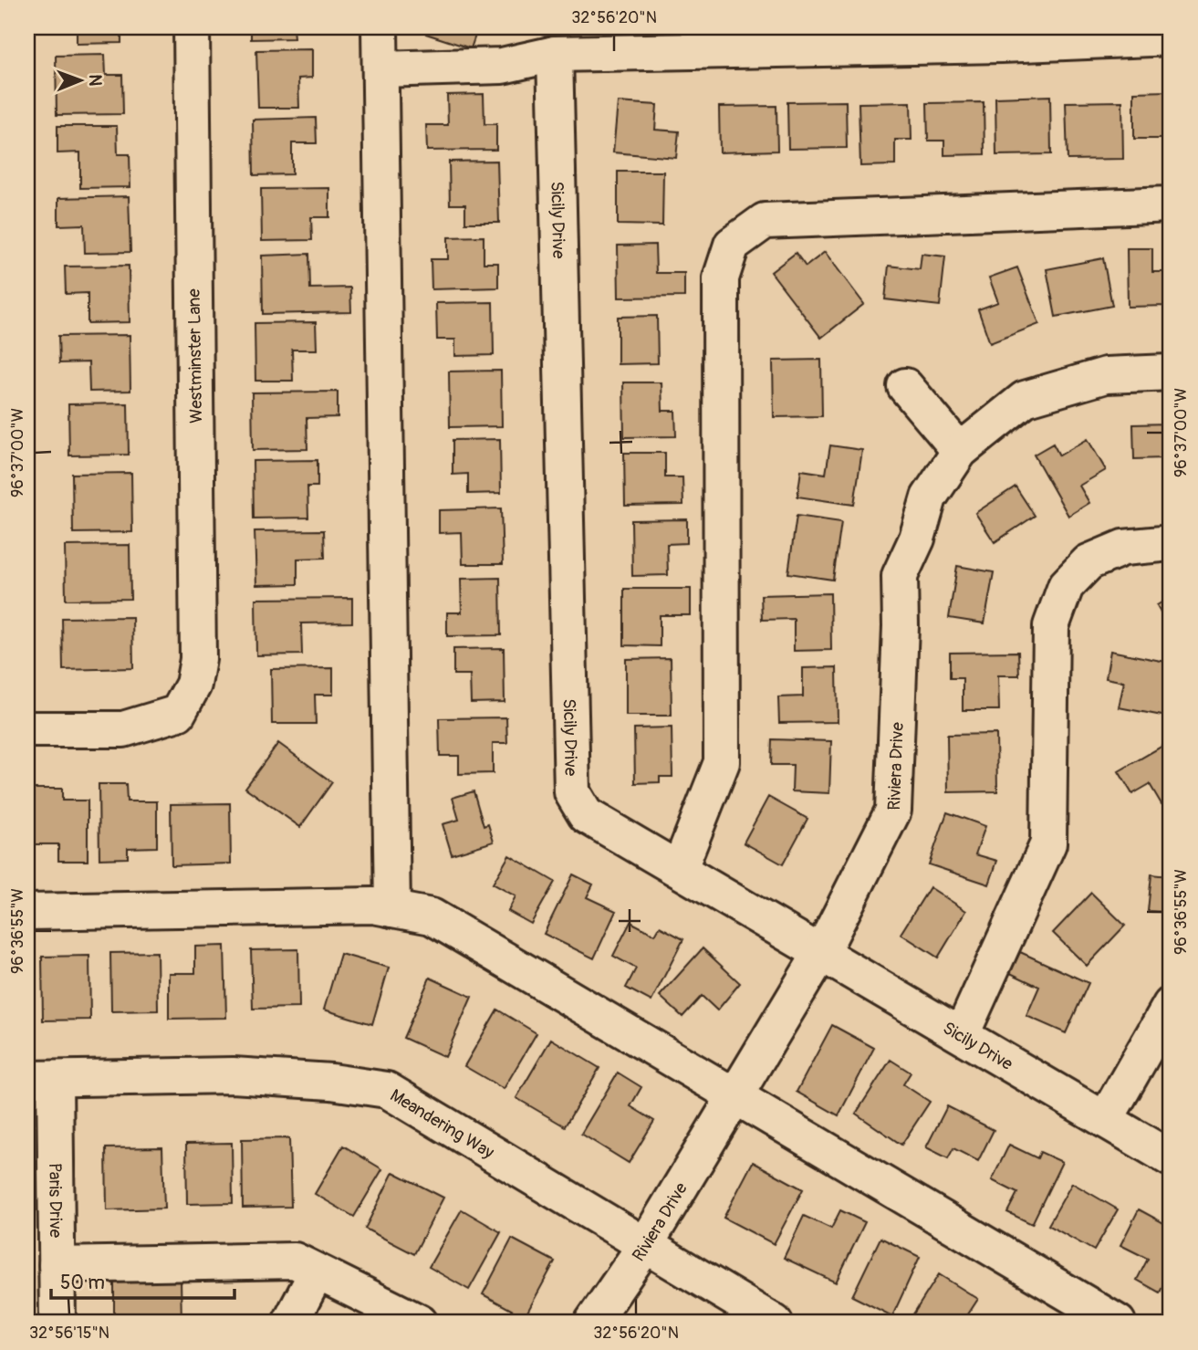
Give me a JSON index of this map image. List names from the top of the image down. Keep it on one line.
{"streets":{"street":["Sicily Drive","Westminster Lane","Riviera Drive","Meandering Way","Paris Drive"]},"crossings":[["Sicily Drive","Riviera Drive"],["Riviera Drive","Meandering Way"],["Meandering Way","Paris Drive"]],"scale_bar":"50 m","north":"right","coordinates":["32°56'20\"N","96°37'00\"W","96°36'55\"W","32°56'15\"N"]}
